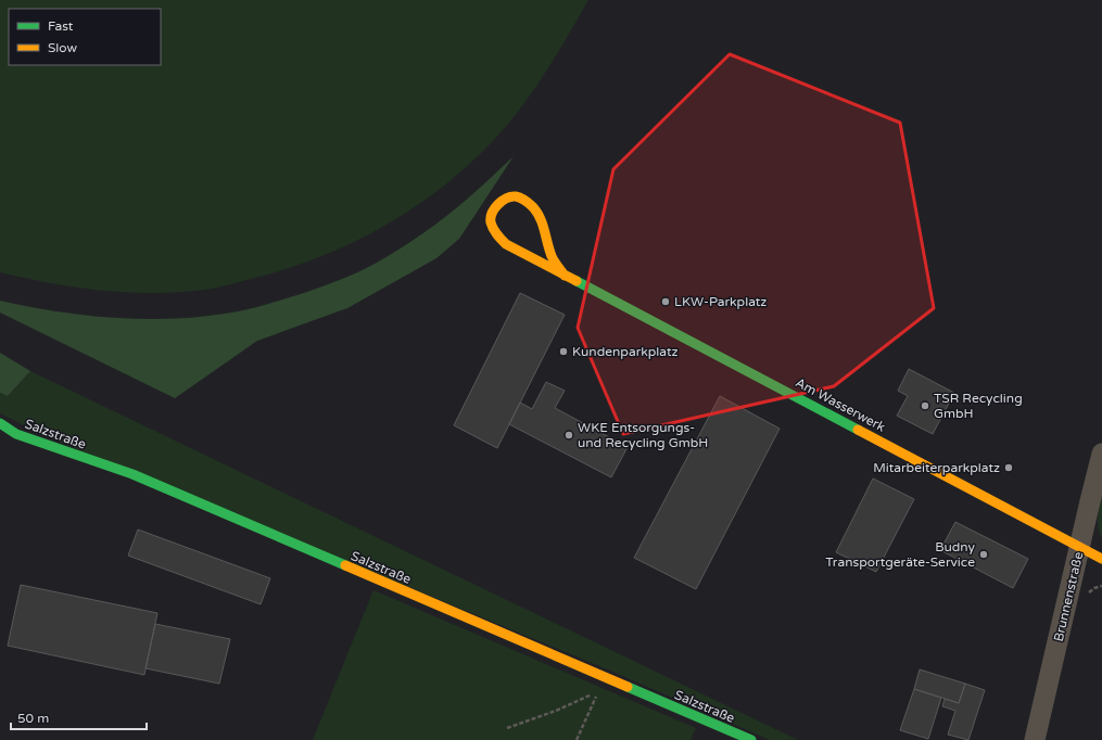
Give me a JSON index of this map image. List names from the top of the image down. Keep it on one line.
{"streets":{"street":["Am Wasserwerk","Salzstraße","Brunnenstraße"]},"crossings":[["Am Wasserwerk","Brunnenstraße"]],"places":["LKW-Parkplatz","Kundenparkplatz","TSR Recycling GmbH","WKE Entsorgungs- und Recycling GmbH","Mitarbeiterparkplatz","Budny Transportgeräte-Service"],"legend":["Fast","Slow"],"scale_bar":"50 m"}
